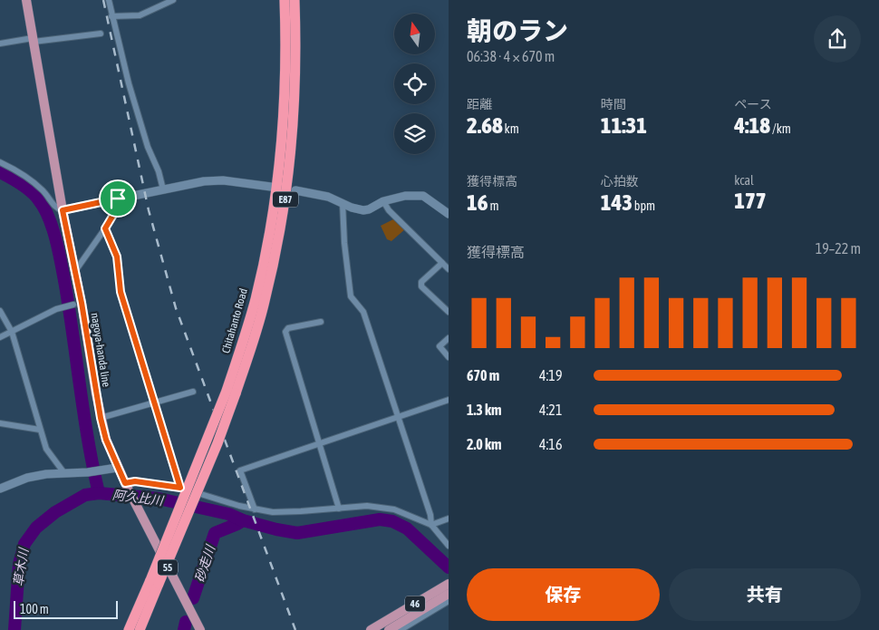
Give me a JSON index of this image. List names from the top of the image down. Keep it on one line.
{"streets":{"highway":["E87","Chitahanto Road"],"main road":["nagoya-handa line","55","46"]},"water":["阿久比川","砂走川","草木川"],"scale_bar":"100 m","north":"top","page":{"heading":["朝のラン","06:38 · 4 × 670 m"],"stats":[["距離","2.68 km"],["時間","11:31"],["ペース","4:18 /km"],["獲得標高","16 m"],["心拍数","143 bpm"],["kcal","177"]],"chart":["獲得標高","19–22 m"],"list":[{"name":"670 m","note":"4:19"},{"name":"1.3 km","note":"4:21"},{"name":"2.0 km","note":"4:16"}],"buttons":["保存","共有"],"scale":"100 m"}}
